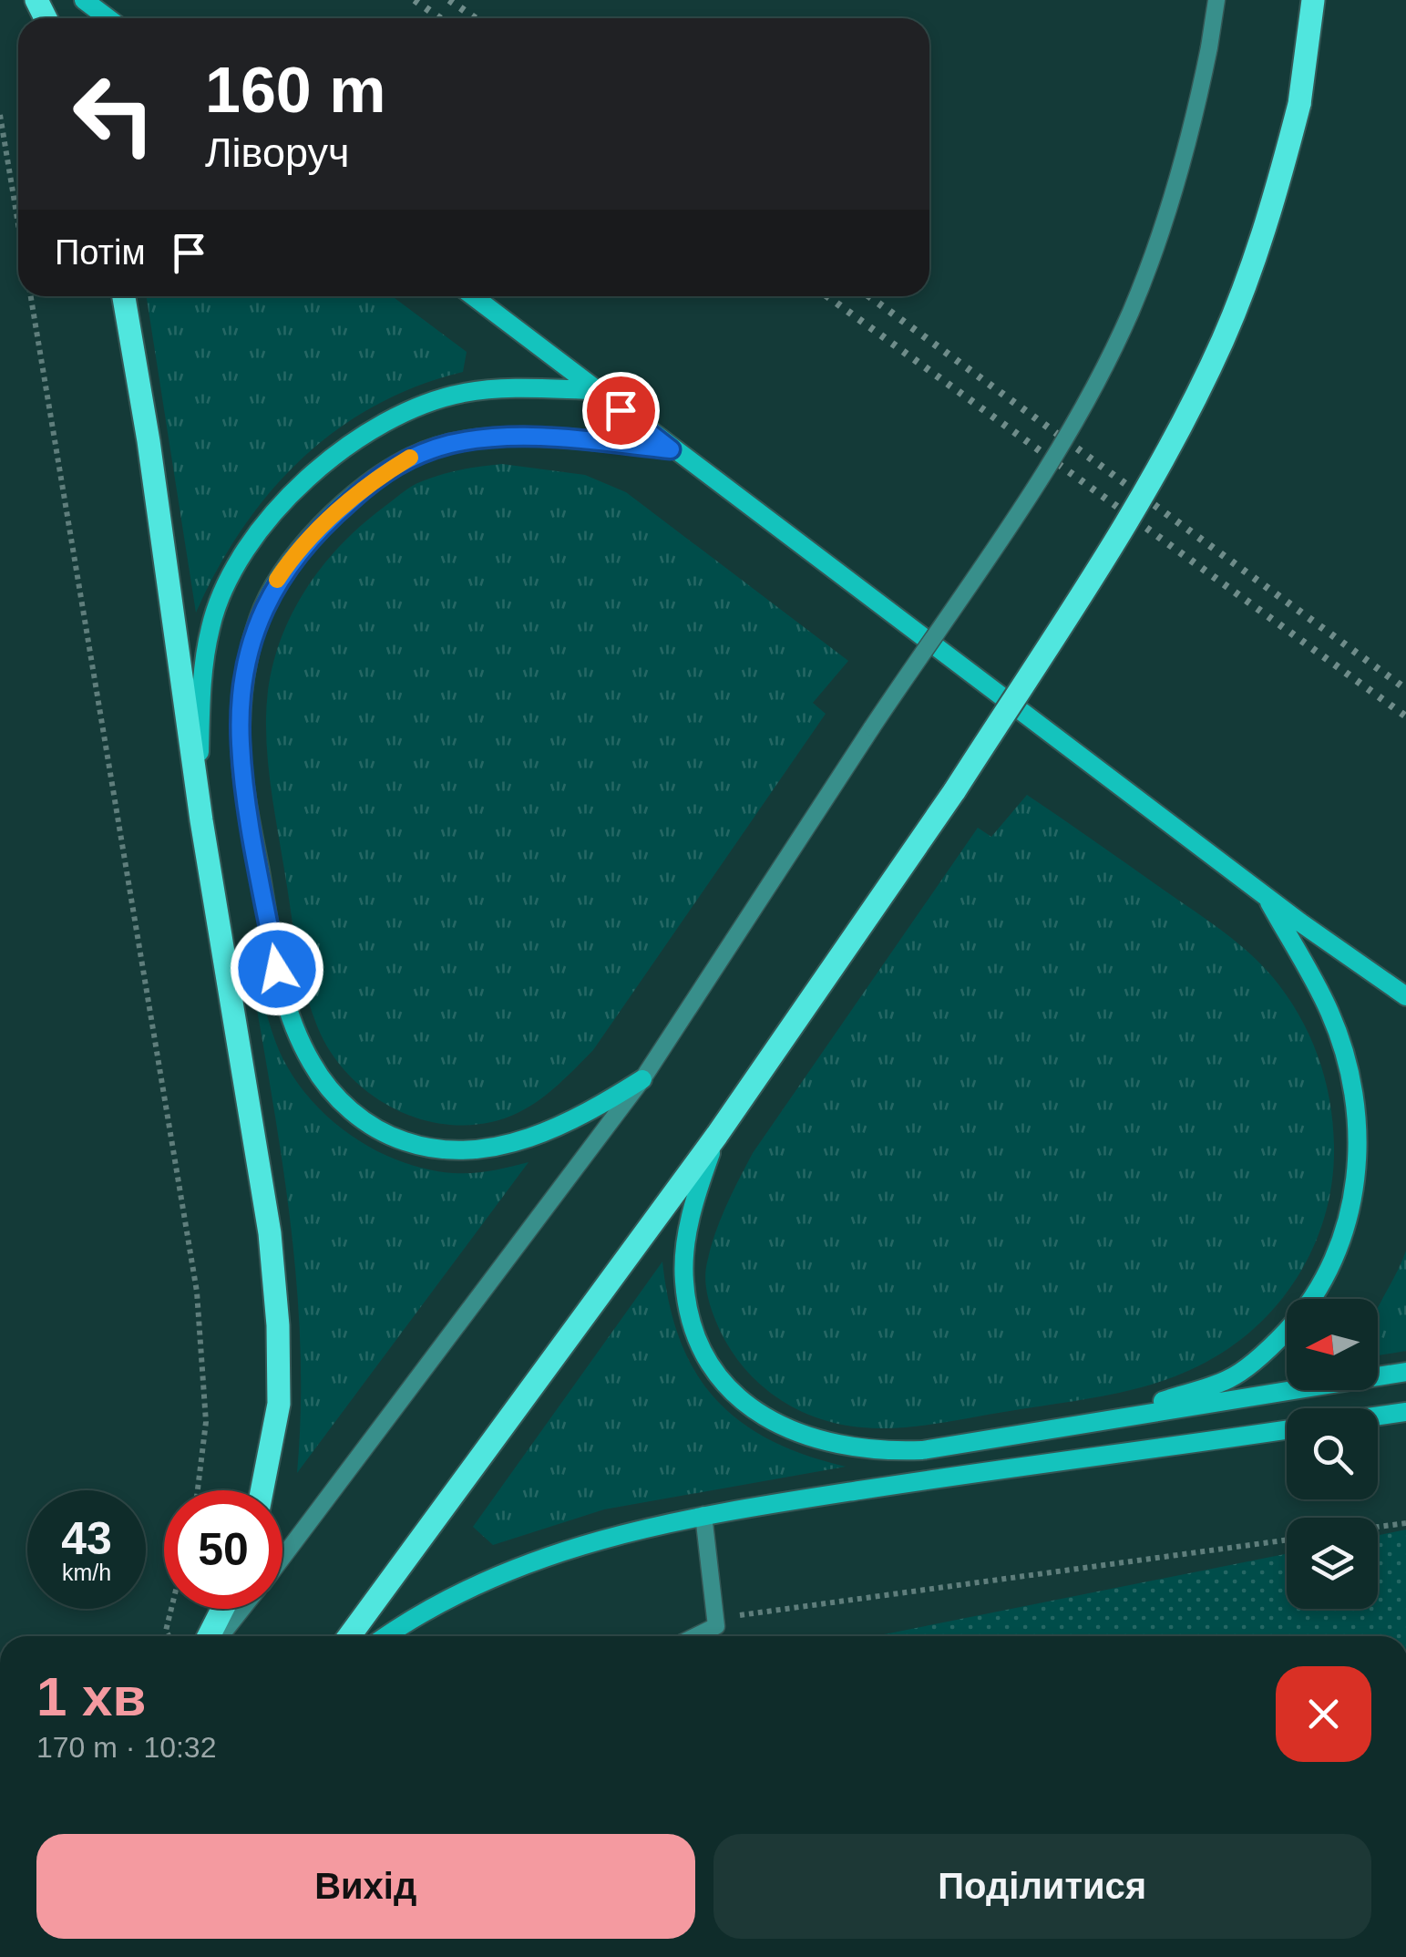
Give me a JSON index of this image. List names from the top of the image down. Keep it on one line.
{"north":"left","page":{"turn":["160 m","Ліворуч"],"then":"Потім","speed":"43 km/h","limit":"50","heading":["1 хв","170 m · 10:32"],"buttons":["Вихід","Поділитися"]}}
